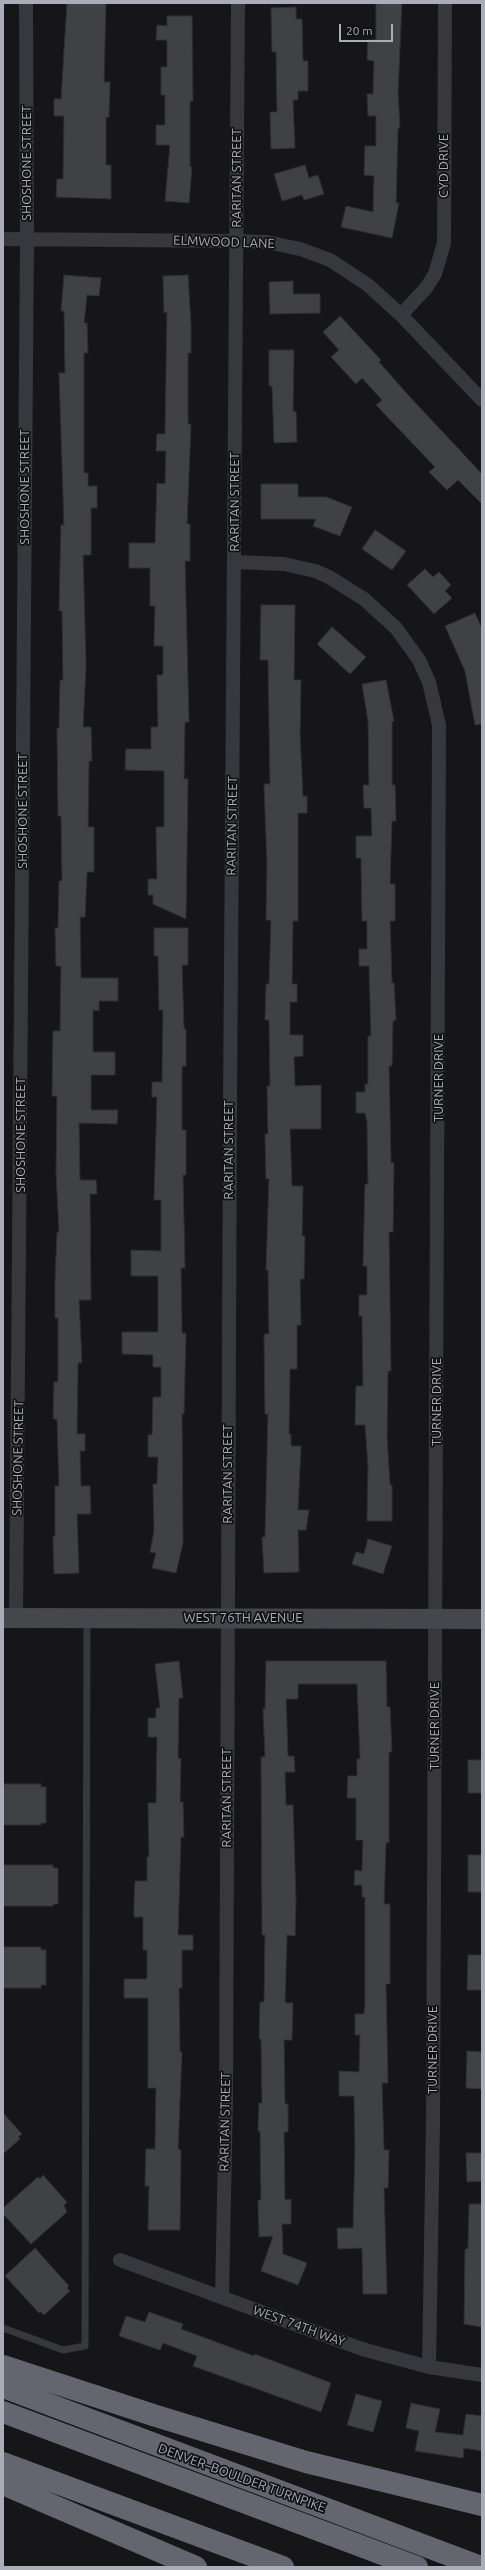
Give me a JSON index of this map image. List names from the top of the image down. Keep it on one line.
{"streets":{"highway":["DENVER–BOULDER TURNPIKE"],"street":["SHOSHONE STREET","CYD DRIVE","RARITAN STREET","ELMWOOD LANE","TURNER DRIVE","WEST 76TH AVENUE","WEST 74TH WAY"]},"crossings":[["SHOSHONE STREET","ELMWOOD LANE"],["SHOSHONE STREET","WEST 76TH AVENUE"],["CYD DRIVE","ELMWOOD LANE"],["RARITAN STREET","ELMWOOD LANE"],["RARITAN STREET","TURNER DRIVE"],["RARITAN STREET","WEST 76TH AVENUE"],["RARITAN STREET","WEST 74TH WAY"],["TURNER DRIVE","WEST 76TH AVENUE"],["TURNER DRIVE","WEST 74TH WAY"]],"scale_bar":"20 m"}
